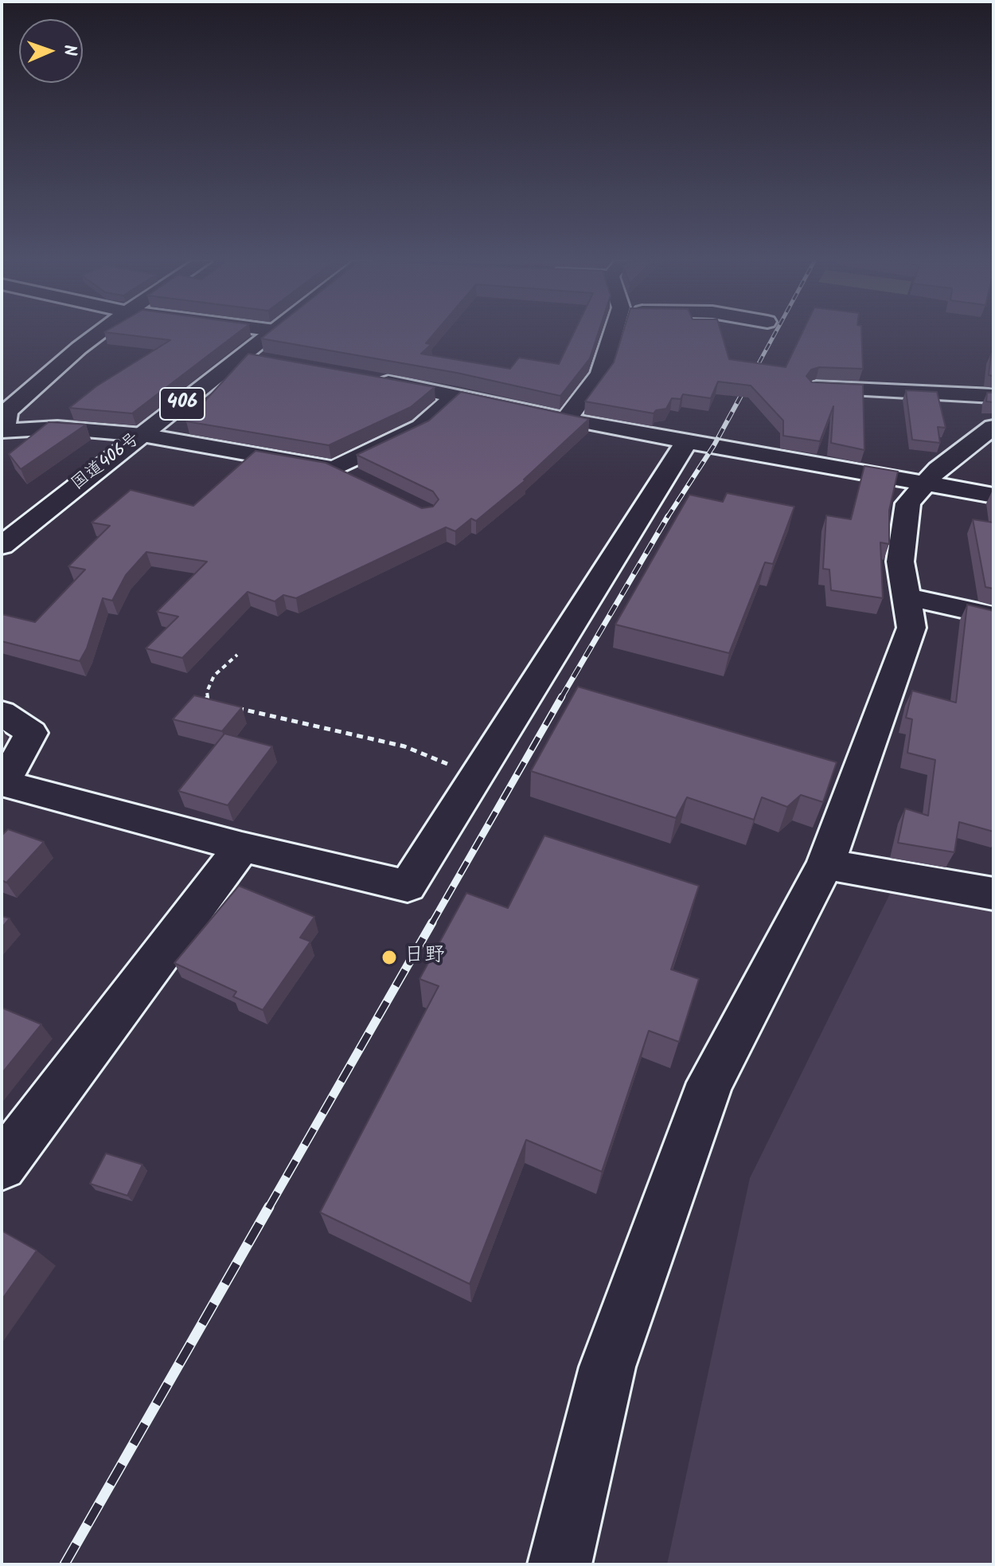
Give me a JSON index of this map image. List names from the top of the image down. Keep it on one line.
{"streets":{"main road":["406","国道406号"]},"places":["日野"],"north":"right"}
